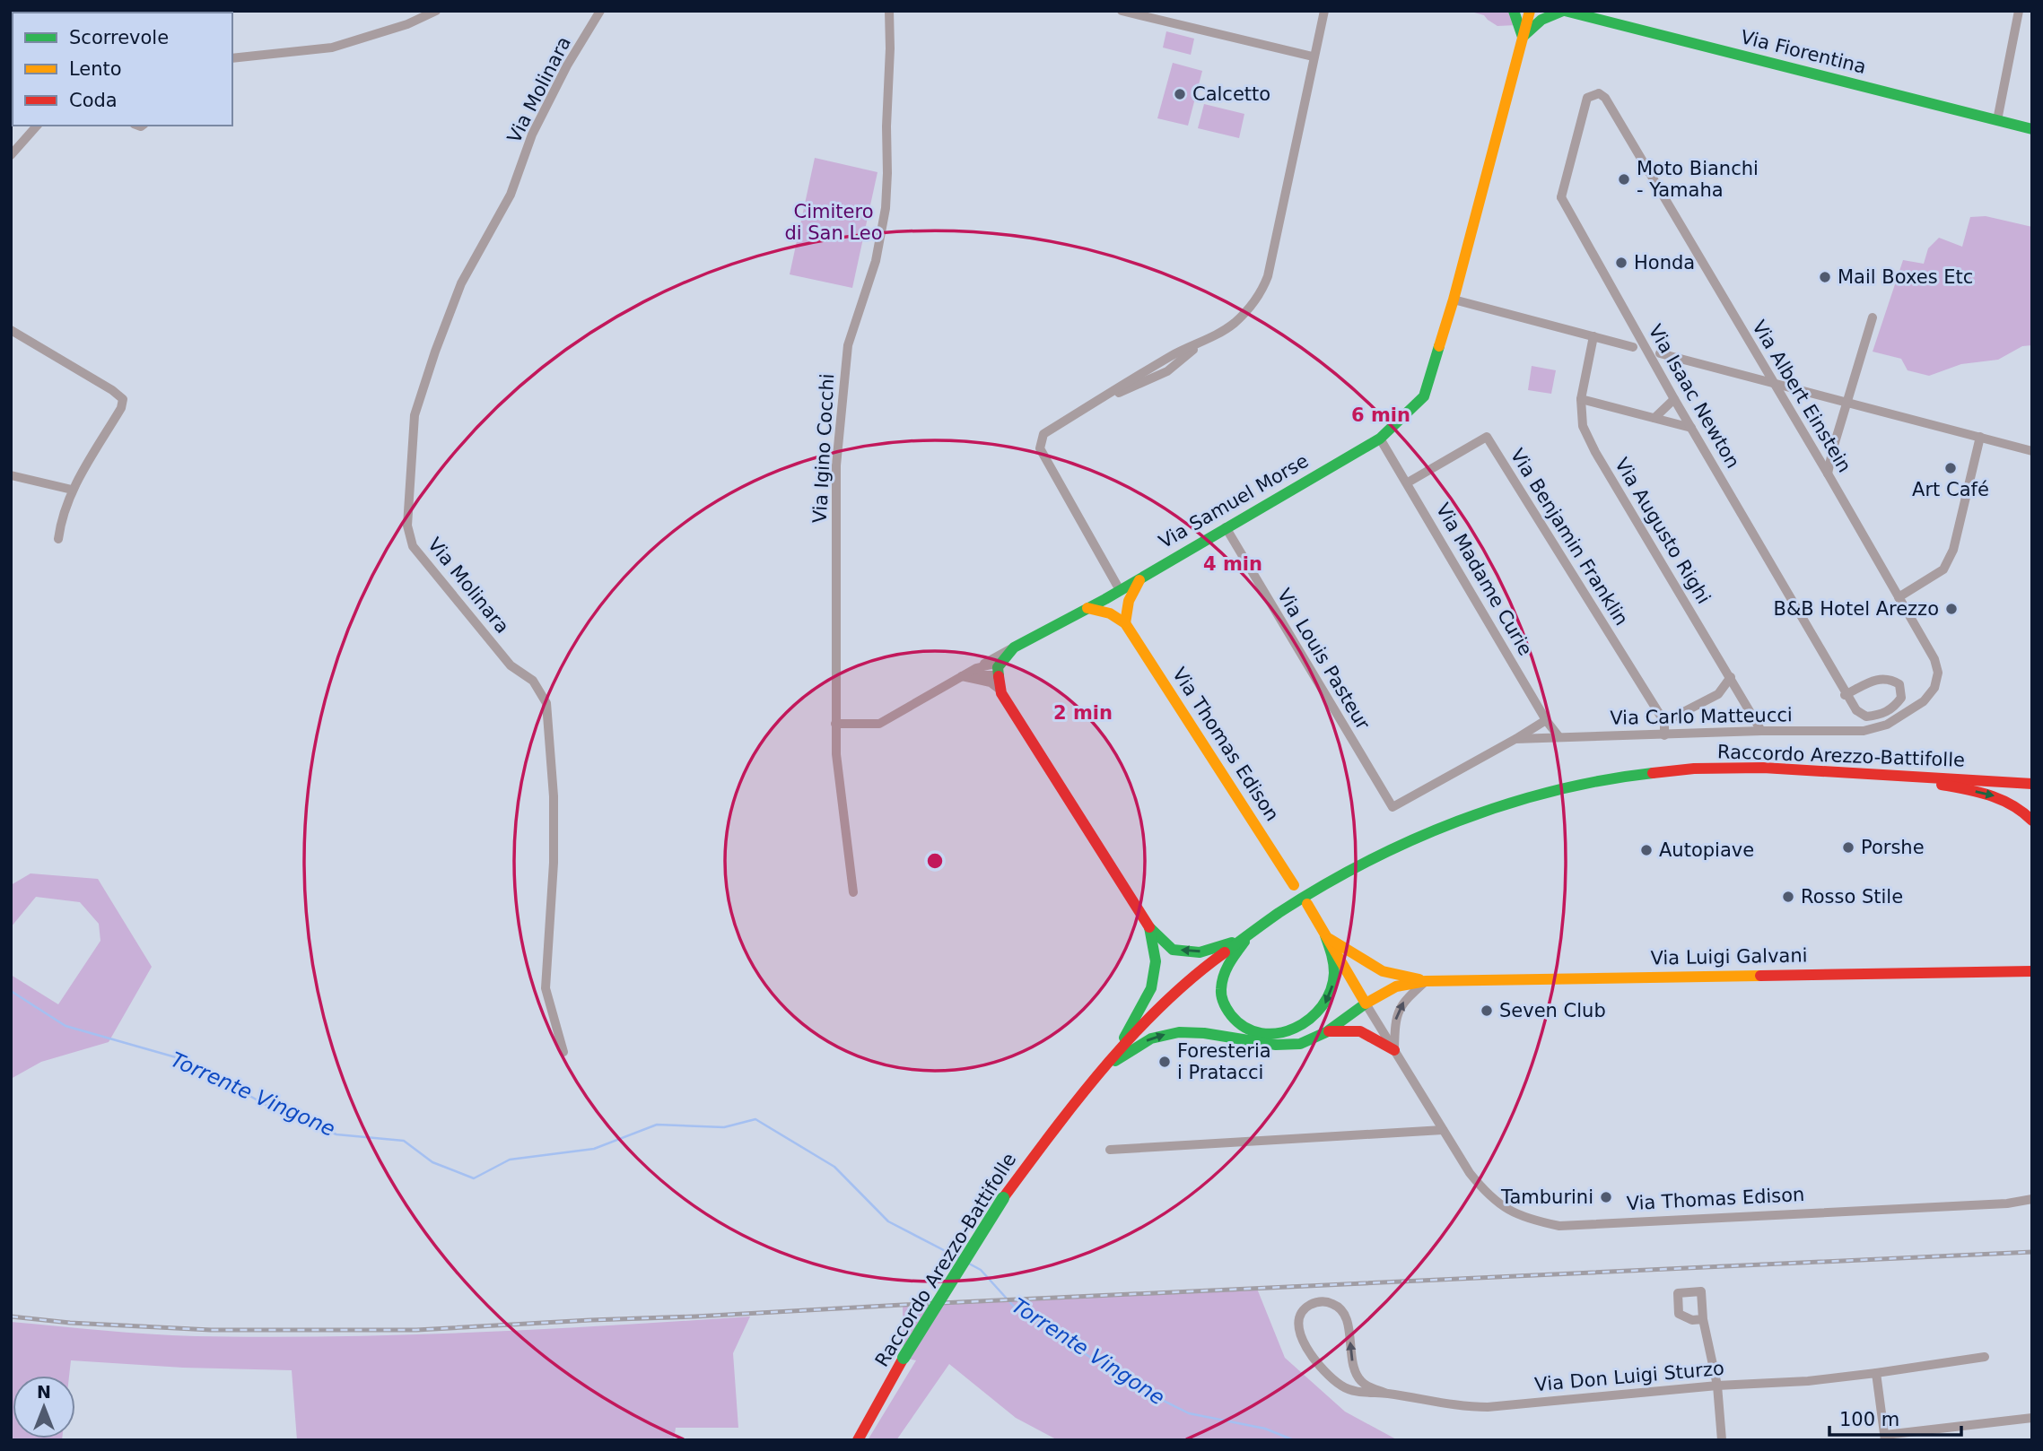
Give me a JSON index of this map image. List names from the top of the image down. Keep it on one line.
{"streets":{"main road":["Via Fiorentina","Via Samuel Morse","Via Thomas Edison","Raccordo Arezzo-Battifolle","Via Luigi Galvani"],"street":["Via Molinara","Via Isaac Newton","Via Albert Einstein","Via Igino Cocchi","Via Augusto Righi","Via Benjamin Franklin","Via Madame Curie","Via Louis Pasteur","Via Carlo Matteucci","Via Don Luigi Sturzo"]},"crossings":[["Via Isaac Newton","Via Albert Einstein"],["Via Albert Einstein","Via Carlo Matteucci"],["Via Samuel Morse","Via Madame Curie"],["Via Samuel Morse","Via Louis Pasteur"],["Via Augusto Righi","Via Carlo Matteucci"],["Via Benjamin Franklin","Via Madame Curie"],["Via Madame Curie","Via Carlo Matteucci"],["Via Louis Pasteur","Via Carlo Matteucci"],["Via Thomas Edison","Via Luigi Galvani"]],"water":["Torrente Vingone"],"parks":["Cimitero di San Leo"],"places":["Calcetto","Moto Bianchi - Yamaha","Honda","Mail Boxes Etc","Art Café","B&B Hotel Arezzo","Porshe","Autopiave","Rosso Stile","Seven Club","Foresteria i Pratacci","Tamburini"],"legend":["Scorrevole","Lento","Coda"],"scale_bar":"100 m","north":"top","rings":["6 min","4 min","2 min"]}
